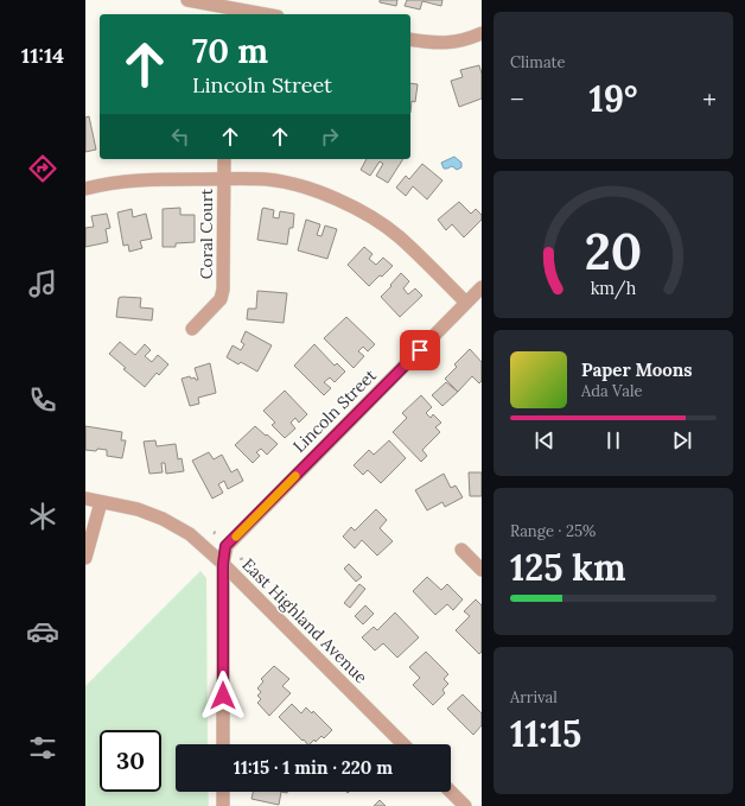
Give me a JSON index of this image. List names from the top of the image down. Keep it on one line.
{"streets":{"street":["Coral Court","Lincoln Street","East Highland Avenue"]},"crossings":[["Lincoln Street","East Highland Avenue"]],"page":{"tabs":"11:14","tile":["Climate",["Range · 25%","125 km"],["Arrival","11:15"]],"turn":["70 m","Lincoln Street"],"heat":["−","19°","+"],"song":["Paper Moons","Ada Vale"],"limit":"30","trip":"11:15 · 1 min · 220 m","gauge":["20","km/h"]}}
